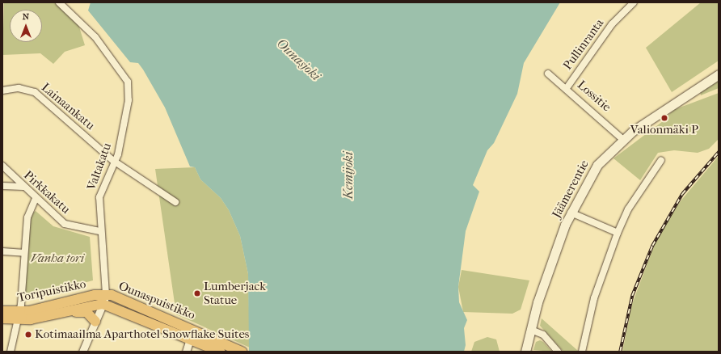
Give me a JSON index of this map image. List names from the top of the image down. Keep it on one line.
{"streets":{"main road":["Jäämerentie","Toripuistikko","Ounaspuistikko"],"street":["Pullinranta","Lossitie","Lainaankatu","Valtakatu","Pirkkakatu"]},"crossings":[["Pullinranta","Lossitie"],["Lossitie","Jäämerentie"],["Lainaankatu","Valtakatu"],["Valtakatu","Pirkkakatu"],["Valtakatu","Toripuistikko"],["Valtakatu","Ounaspuistikko"],["Toripuistikko","Ounaspuistikko"]],"water":["Ounasjoki","Kemijoki"],"parks":["Vanha tori"],"places":["Valionmäki P","Lumberjack Statue","Kotimaailma Aparthotel Snowflake Suites"],"north":"top"}
